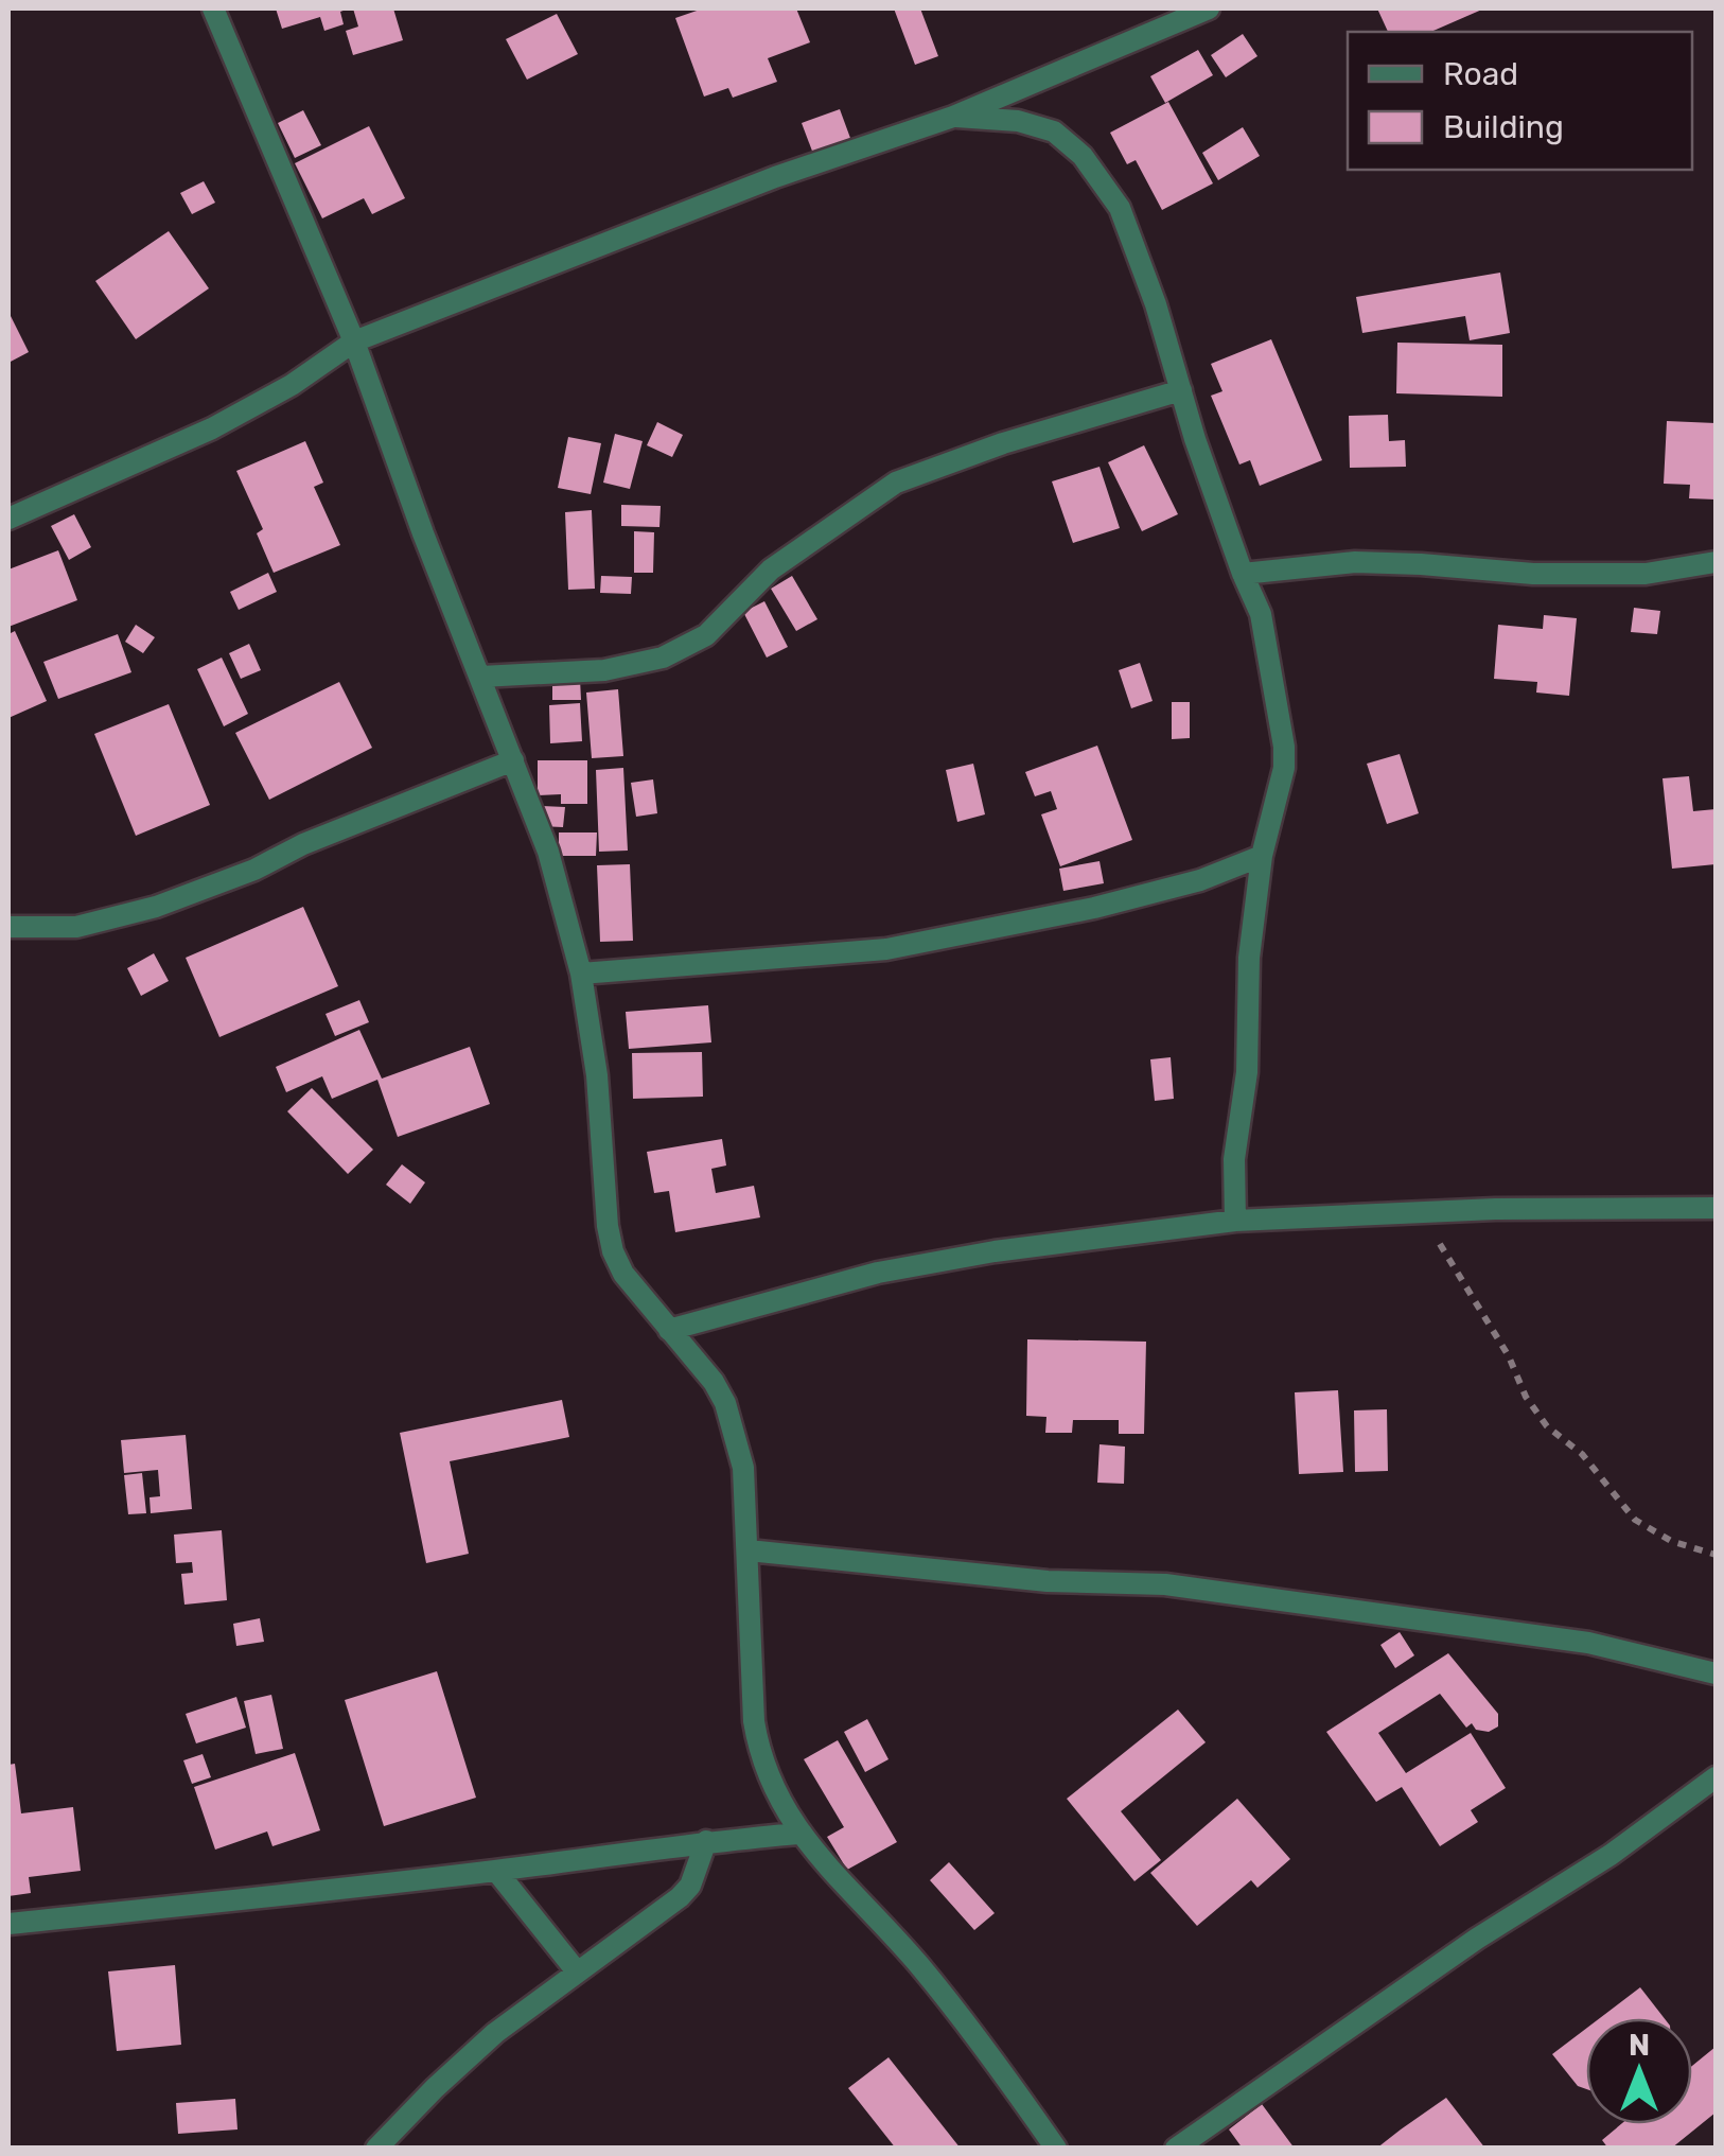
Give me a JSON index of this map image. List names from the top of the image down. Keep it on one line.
{"legend":["Road","Building"],"north":"top"}
